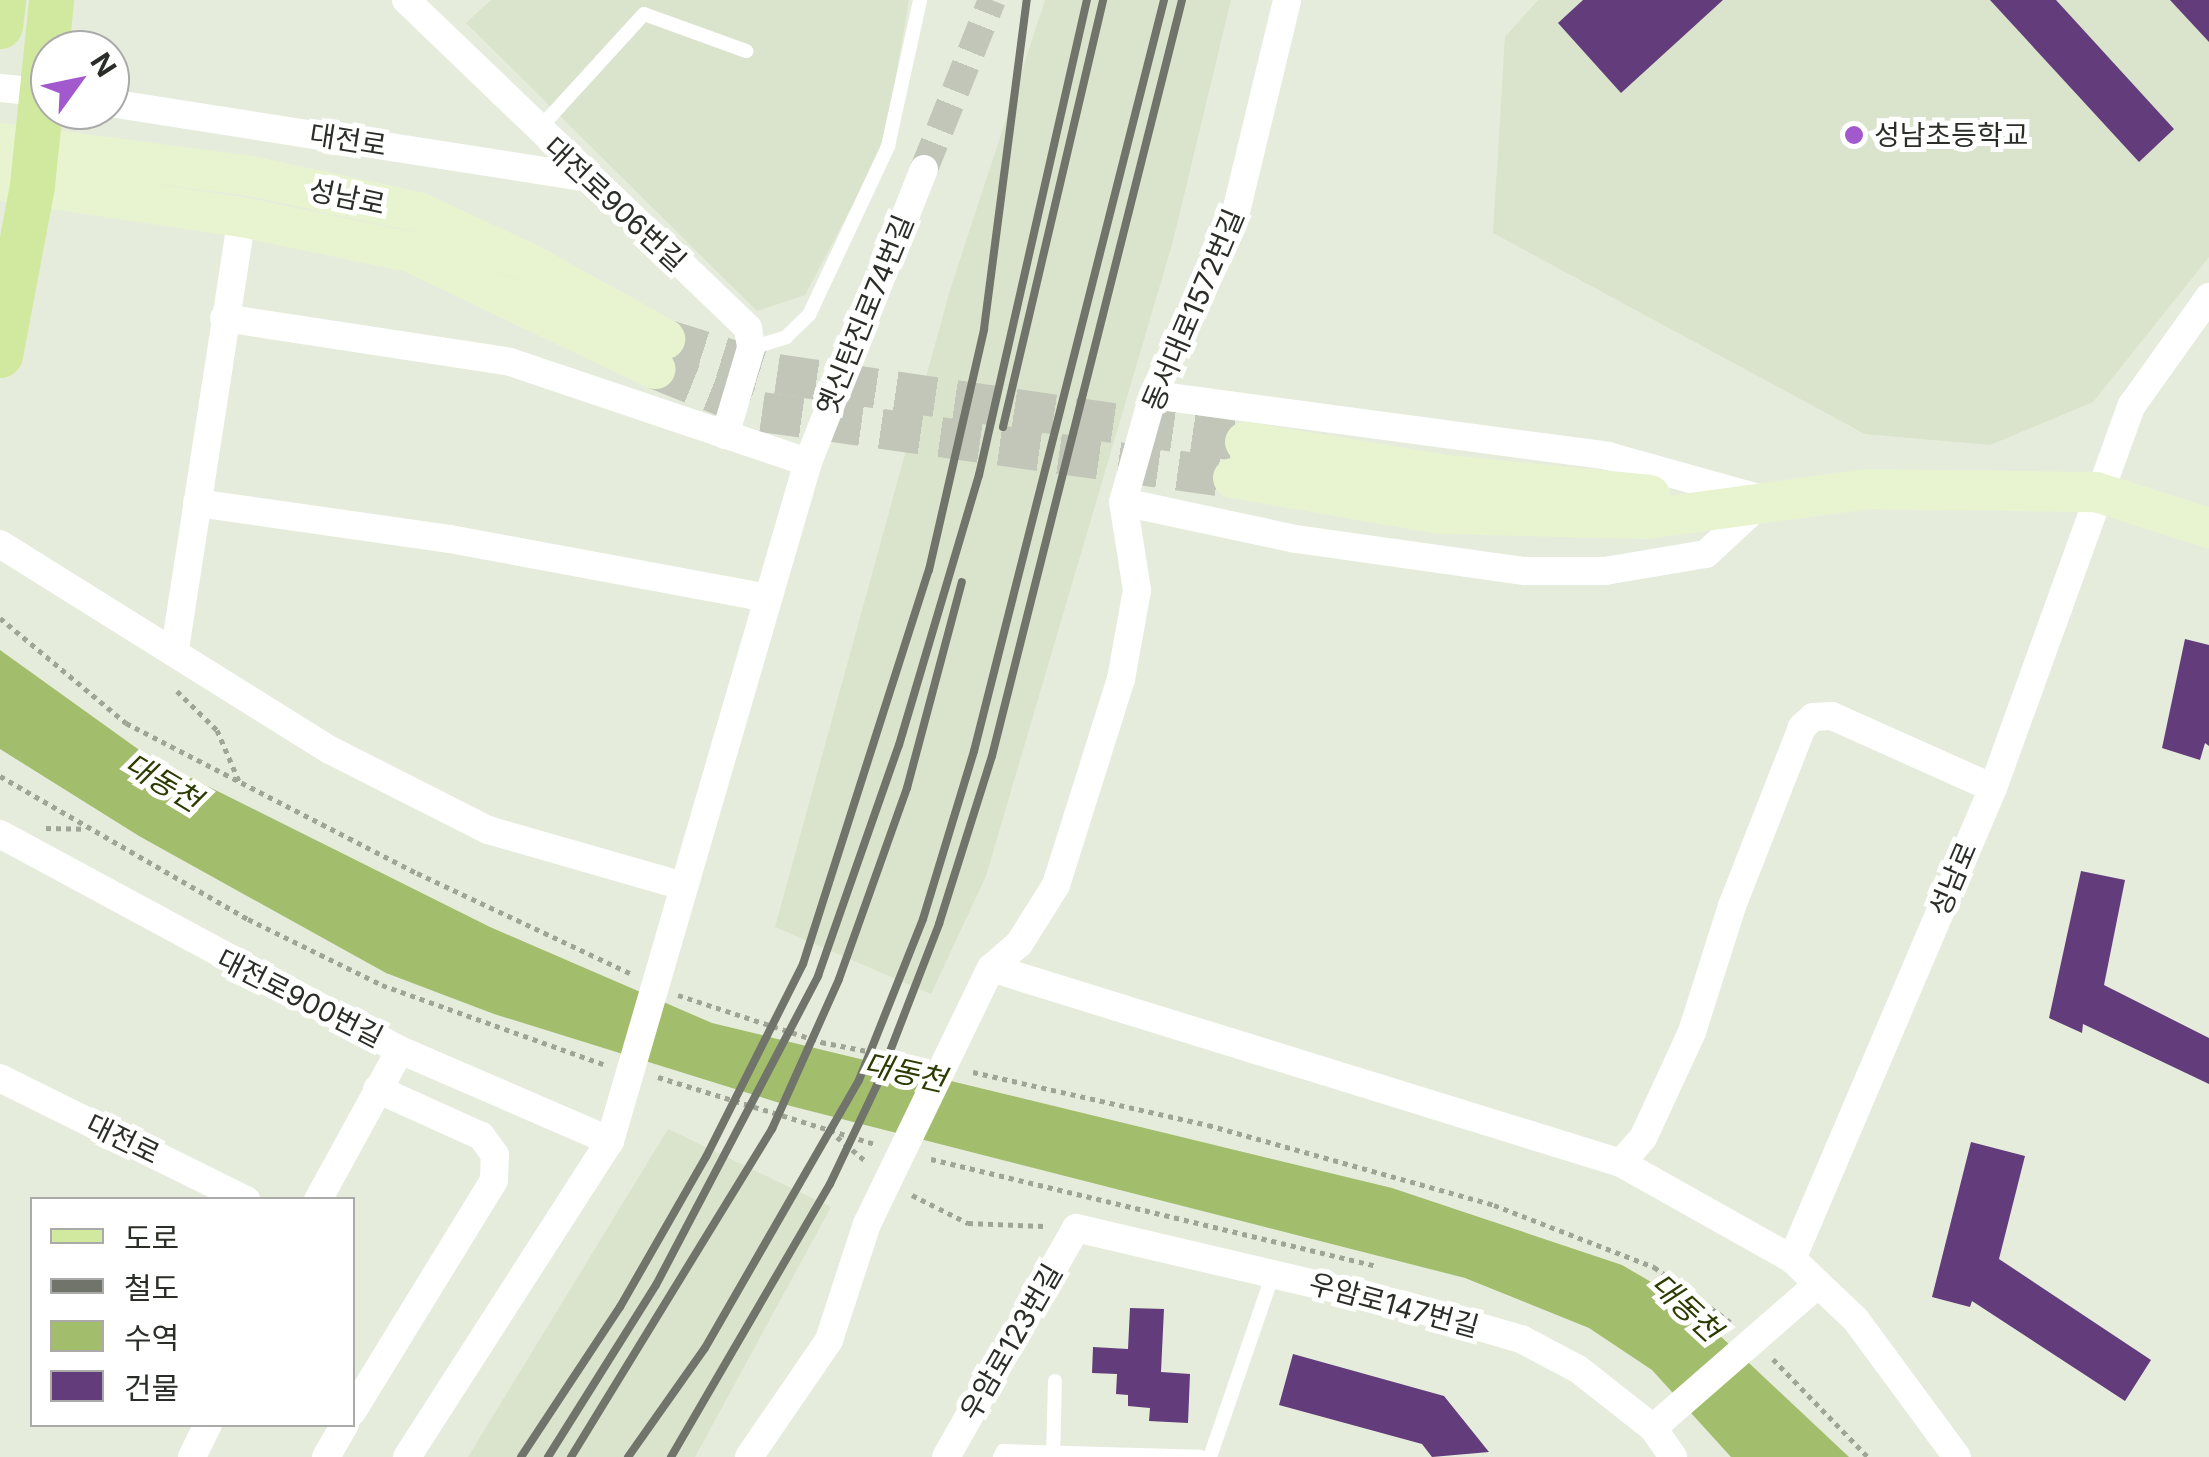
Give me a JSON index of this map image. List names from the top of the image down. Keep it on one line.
{"streets":{"main road":["성남로"],"street":["대전로","대전로906번길","동서대로1572번길","옛신탄진로74번길","대전로900번길","우암로147번길","우암로123번길"]},"crossings":[["대전로","대전로906번길"],["우암로147번길","우암로123번길"]],"water":["대동천"],"places":["성남초등학교"],"legend":["도로","철도","수역","건물"],"north":"top right"}
